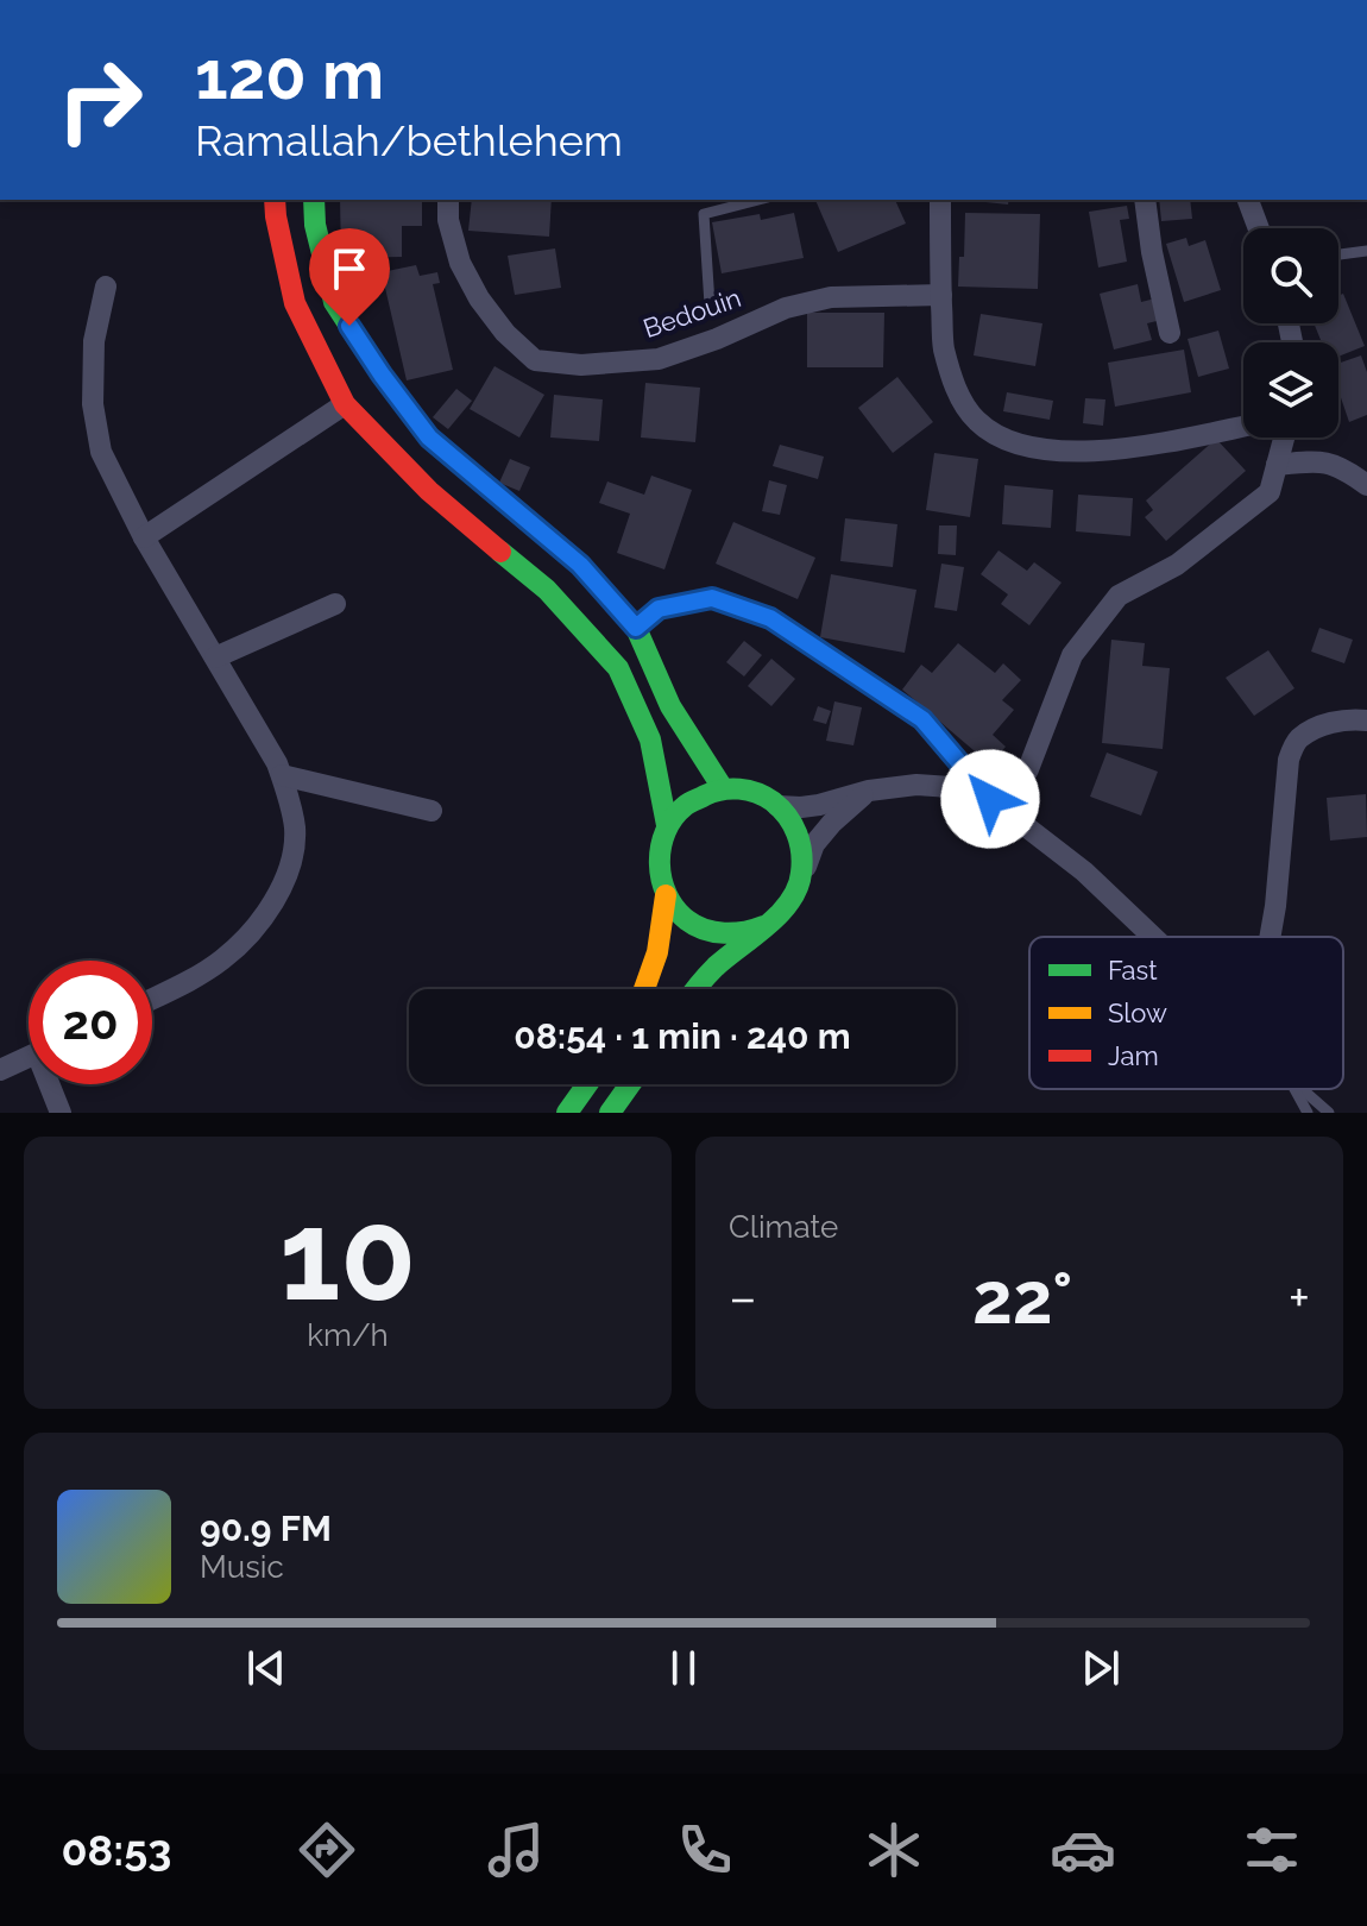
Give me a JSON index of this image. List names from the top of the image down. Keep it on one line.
{"streets":{"street":["Bedouin"]},"legend":["Fast","Slow","Jam"],"page":{"turn":["120 m","Ramallah/bethlehem"],"limit":"20","trip":"08:54 · 1 min · 240 m","tile":[["10","km/h"],"Climate"],"heat":["−","22°","+"],"song":["90.9 FM","Music"],"tabs":"08:53"}}
